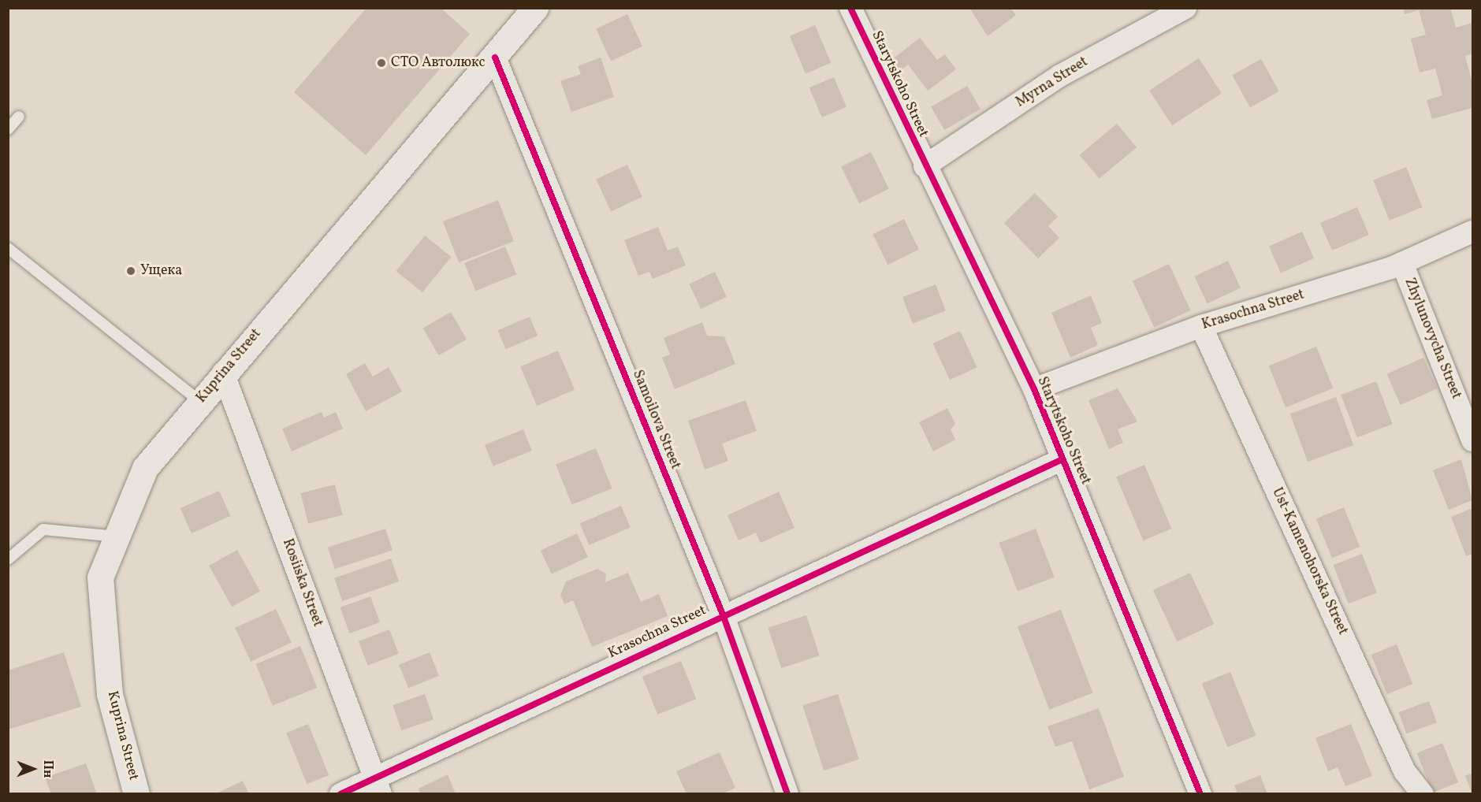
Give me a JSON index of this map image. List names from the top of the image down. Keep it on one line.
{"streets":{"main road":["Kuprina Street"],"street":["Myrna Street","Starytskoho Street","Krasochna Street","Zhylunovycha Street","Samoilova Street","Ust-Kamenohorska Street","Rosiiska Street"]},"crossings":[["Myrna Street","Starytskoho Street"],["Starytskoho Street","Krasochna Street"],["Krasochna Street","Zhylunovycha Street"],["Krasochna Street","Samoilova Street"],["Krasochna Street","Ust-Kamenohorska Street"],["Krasochna Street","Rosiiska Street"],["Kuprina Street","Samoilova Street"],["Kuprina Street","Rosiiska Street"]],"places":["СТО Автолюкс","Ущека"],"north":"right"}
